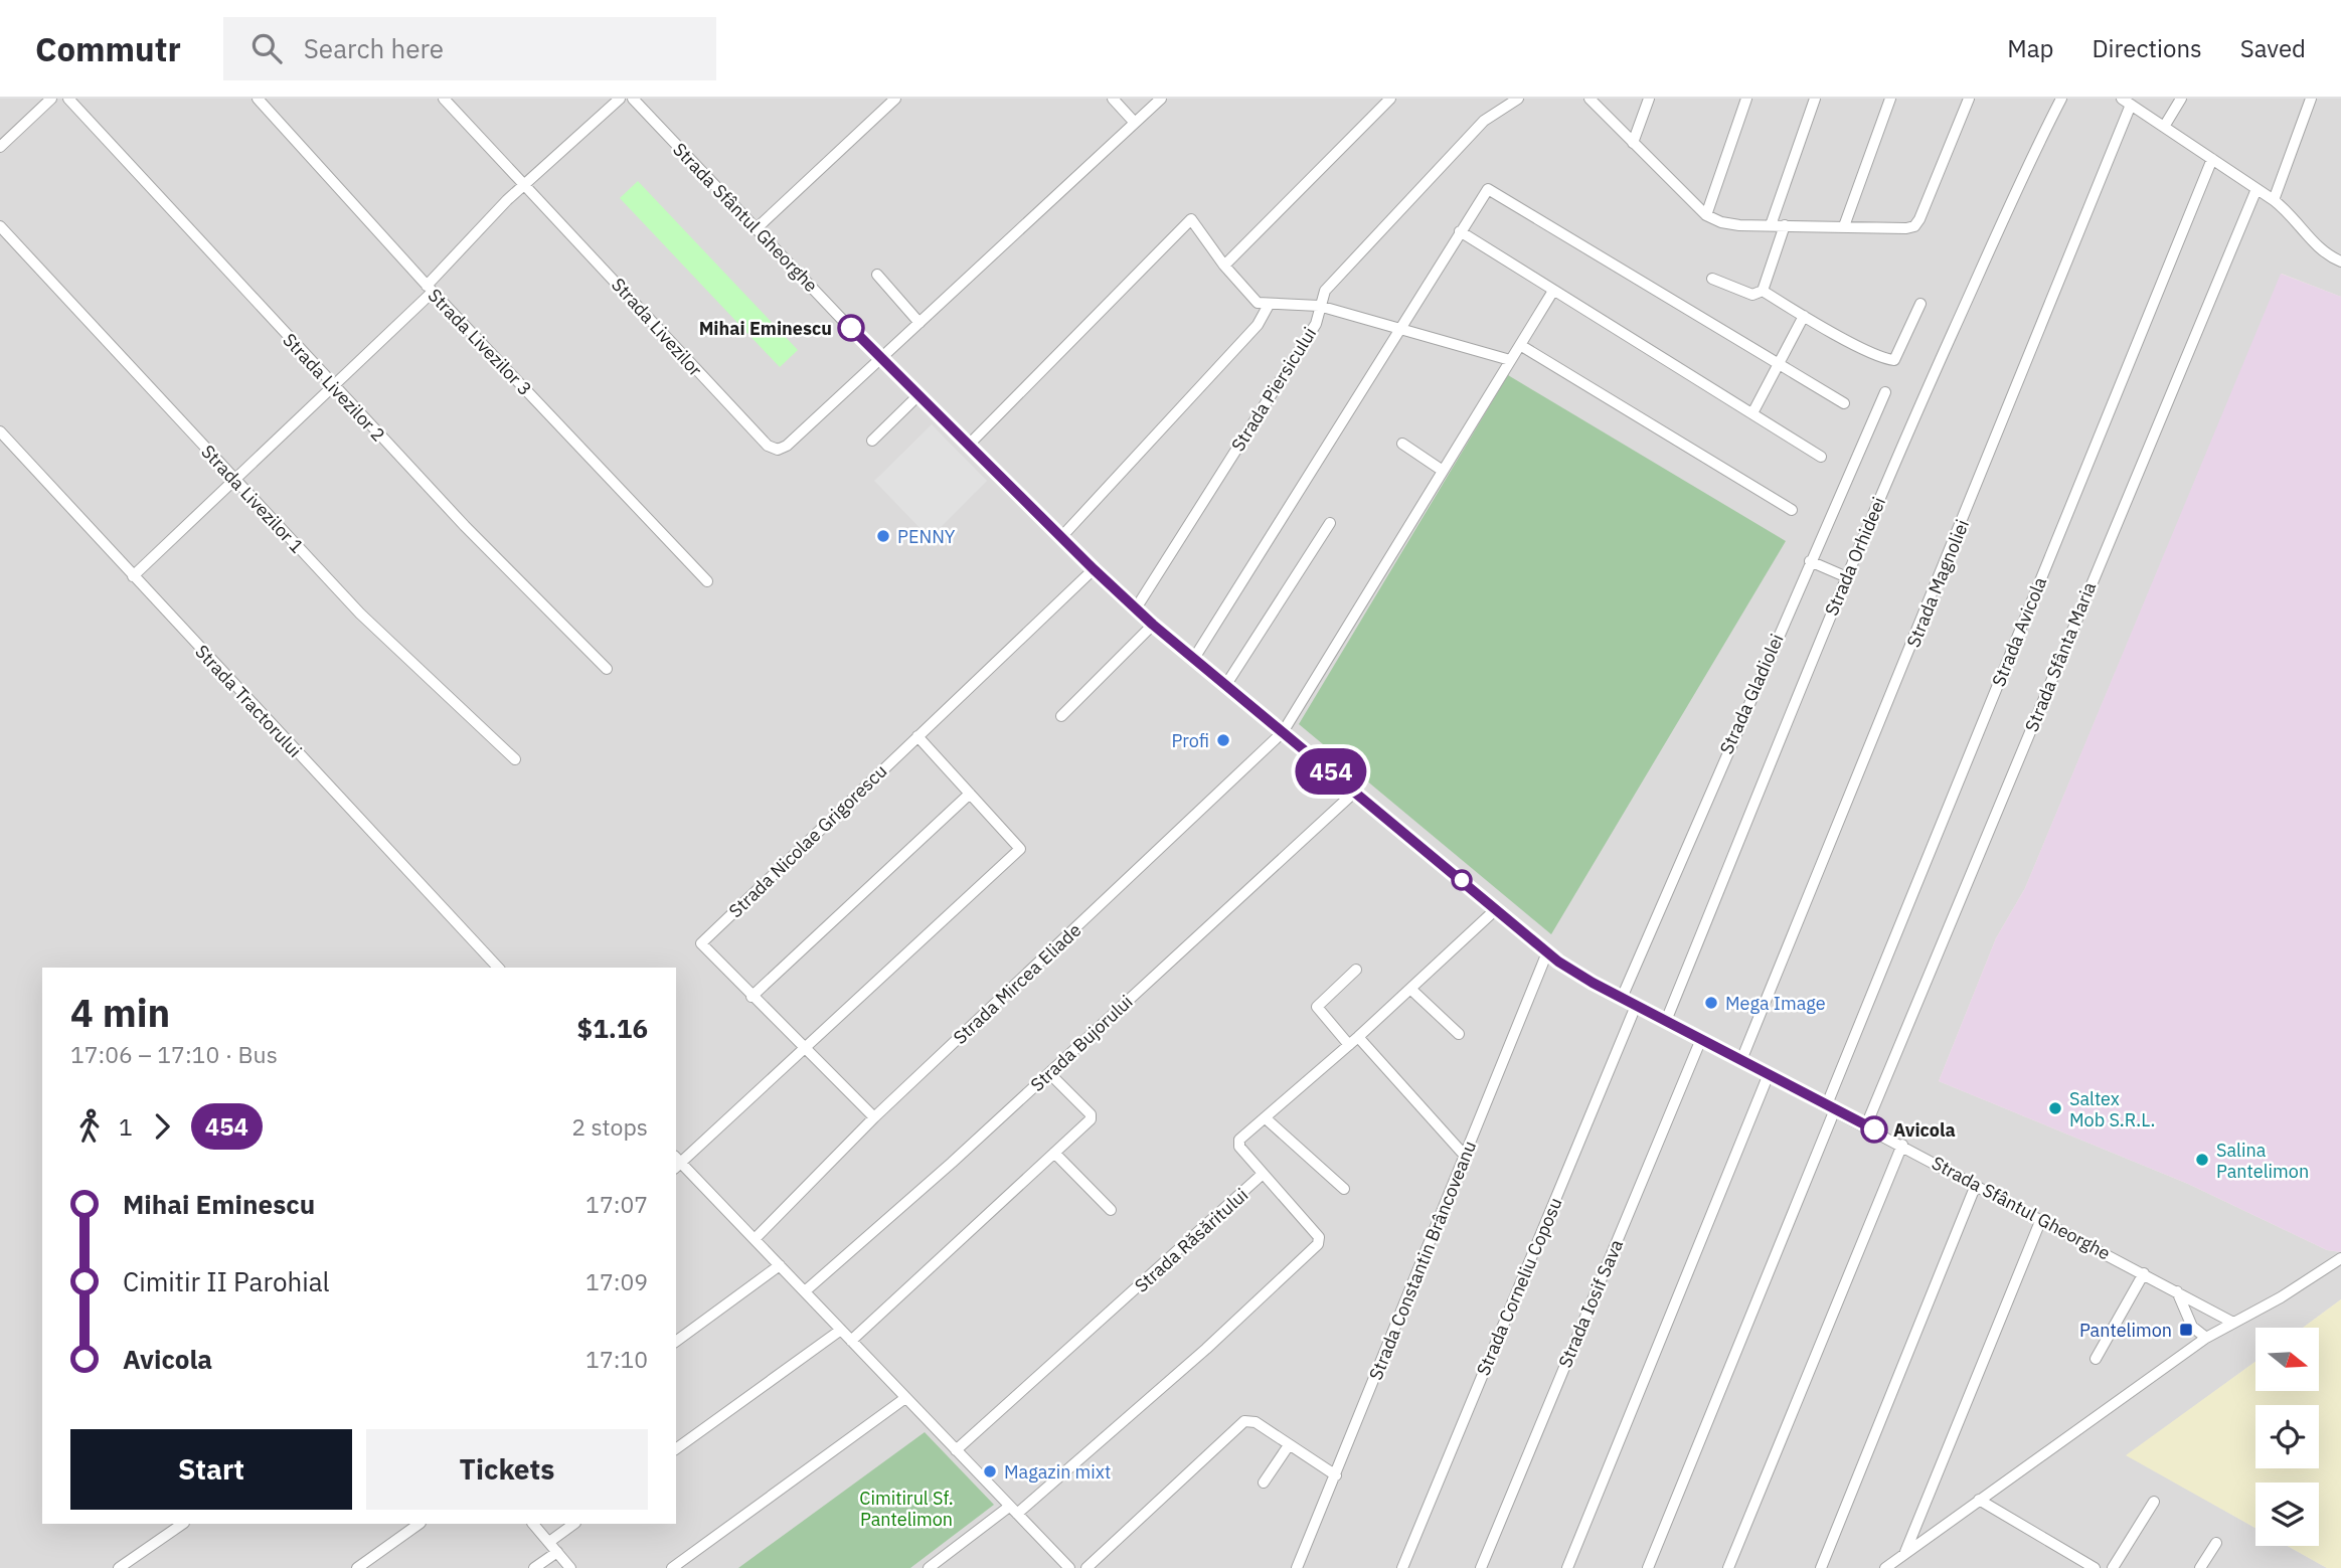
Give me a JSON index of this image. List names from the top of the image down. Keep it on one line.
{"streets":{"street":["Strada Sfântul Gheorghe","Strada Livezilor","Strada Livezilor 3","Strada Livezilor 2","Strada Piersicului","Strada Livezilor 1","Strada Orhideei","Strada Magnoliei","Strada Avicola","Strada Sfânta Maria","Strada Gladiolei","Strada Tractorului","Strada Nicolae Grigorescu","Strada Mircea Eliade","Strada Bujorului","Strada Răsăritului","Strada Constantin Brâncoveanu","Strada Corneliu Coposu","Strada Iosif Sava"]},"crossings":[["Strada Sfântul Gheorghe","Strada Livezilor"],["Strada Sfântul Gheorghe","Strada Piersicului"],["Strada Sfântul Gheorghe","Strada Orhideei"],["Strada Sfântul Gheorghe","Strada Magnoliei"],["Strada Sfântul Gheorghe","Strada Avicola"],["Strada Sfântul Gheorghe","Strada Sfânta Maria"],["Strada Sfântul Gheorghe","Strada Gladiolei"],["Strada Sfântul Gheorghe","Strada Nicolae Grigorescu"],["Strada Sfântul Gheorghe","Strada Mircea Eliade"],["Strada Sfântul Gheorghe","Strada Bujorului"],["Strada Sfântul Gheorghe","Strada Răsăritului"],["Strada Sfântul Gheorghe","Strada Constantin Brâncoveanu"],["Strada Sfântul Gheorghe","Strada Corneliu Coposu"],["Strada Sfântul Gheorghe","Strada Iosif Sava"],["Strada Nicolae Grigorescu","Strada Mircea Eliade"]],"parks":["Cimitirul Sf. Pantelimon"],"places":{"other":["Mihai Eminescu","PENNY","Profi","Mega Image","Saltex Mob S.R.L.","Avicola","Salina Pantelimon","Magazin mixt"],"transit":["Pantelimon"]},"lines":["bus line 454"],"north":"right","page":{"header":"Commutr","search":"Search here","nav":["Map","Directions","Saved"],"on_map":"454","heading":["4 min","17:06 – 17:10 · Bus","$1.16"],"legs":["1","454","2 stops"],"list":[{"name":"Mihai Eminescu","value":"17:07"},{"name":"Cimitir II Parohial","value":"17:09"},{"name":"Avicola","value":"17:10"}],"buttons":["Start","Tickets"]}}
